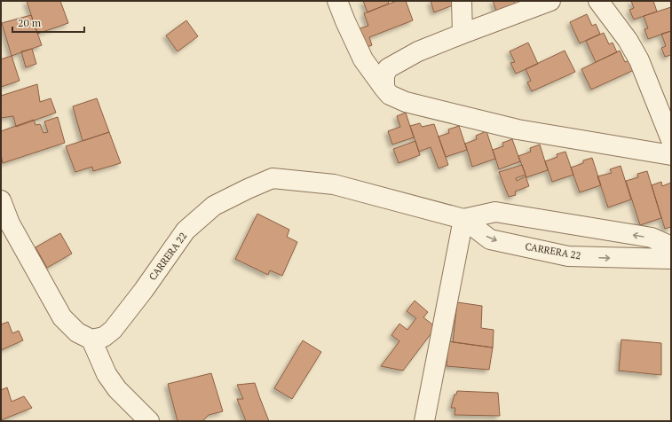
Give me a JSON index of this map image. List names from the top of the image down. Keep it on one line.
{"streets":{"street":["CARRERA 22"]},"scale_bar":"20 m"}
